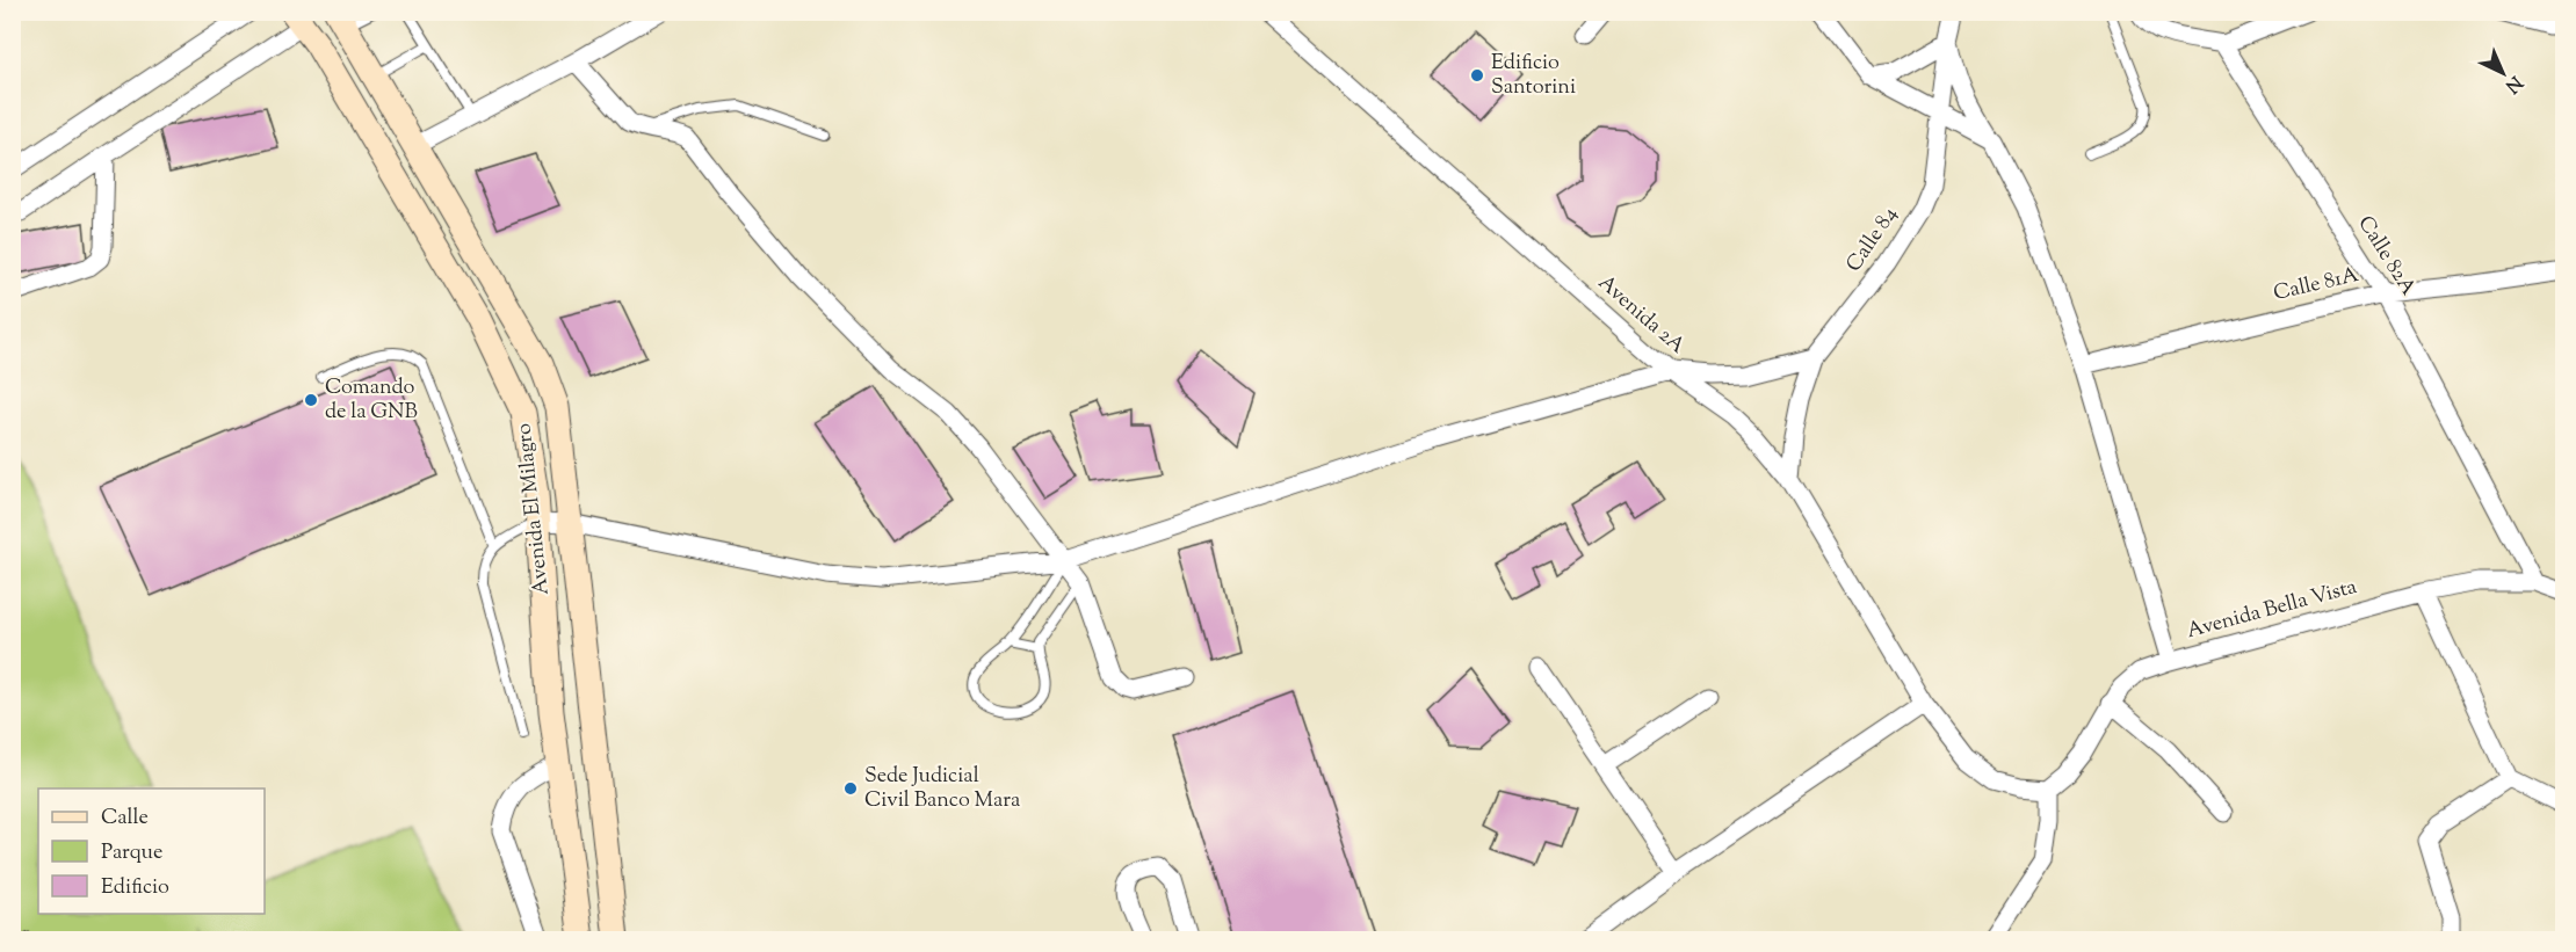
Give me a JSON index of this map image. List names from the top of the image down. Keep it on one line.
{"streets":{"main road":["Avenida El Milagro"],"street":["Calle 84","Calle 82A","Calle 81A","Avenida 2A","Avenida Bella Vista"]},"crossings":[["Calle 84","Avenida 2A"],["Calle 82A","Calle 81A"],["Calle 82A","Avenida Bella Vista"],["Avenida 2A","Avenida Bella Vista"]],"places":["Edificio Santorini","Comando de la GNB","Sede Judicial Civil Banco Mara"],"legend":["Calle","Parque","Edificio"],"north":"bottom right"}
